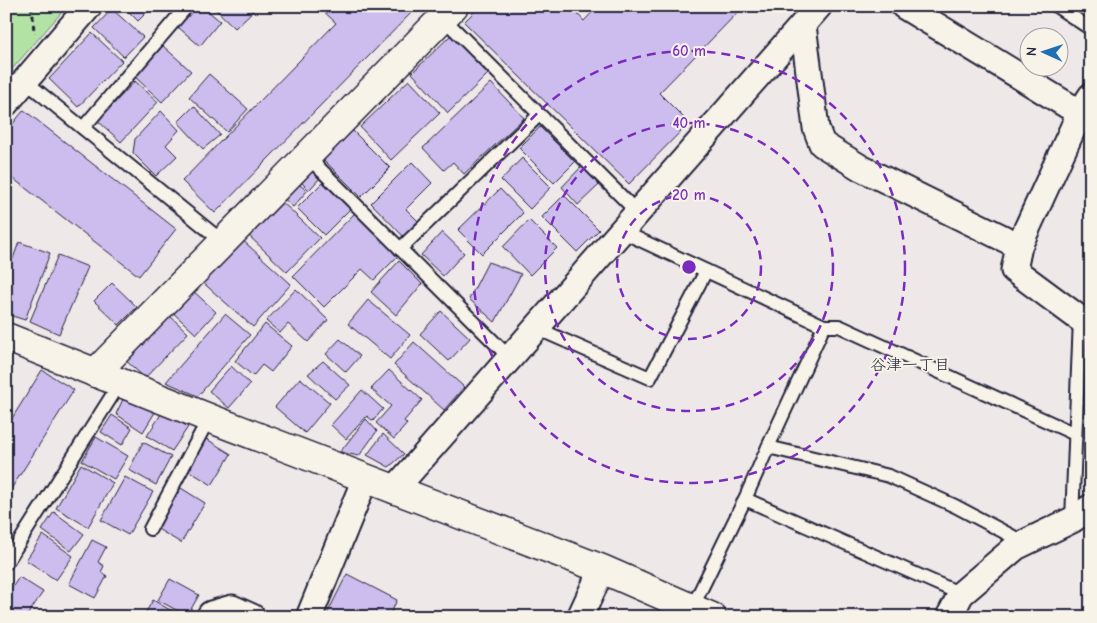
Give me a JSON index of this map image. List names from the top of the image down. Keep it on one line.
{"districts":["谷津一丁目"],"north":"left","rings":["60 m","40 m","20 m"]}
